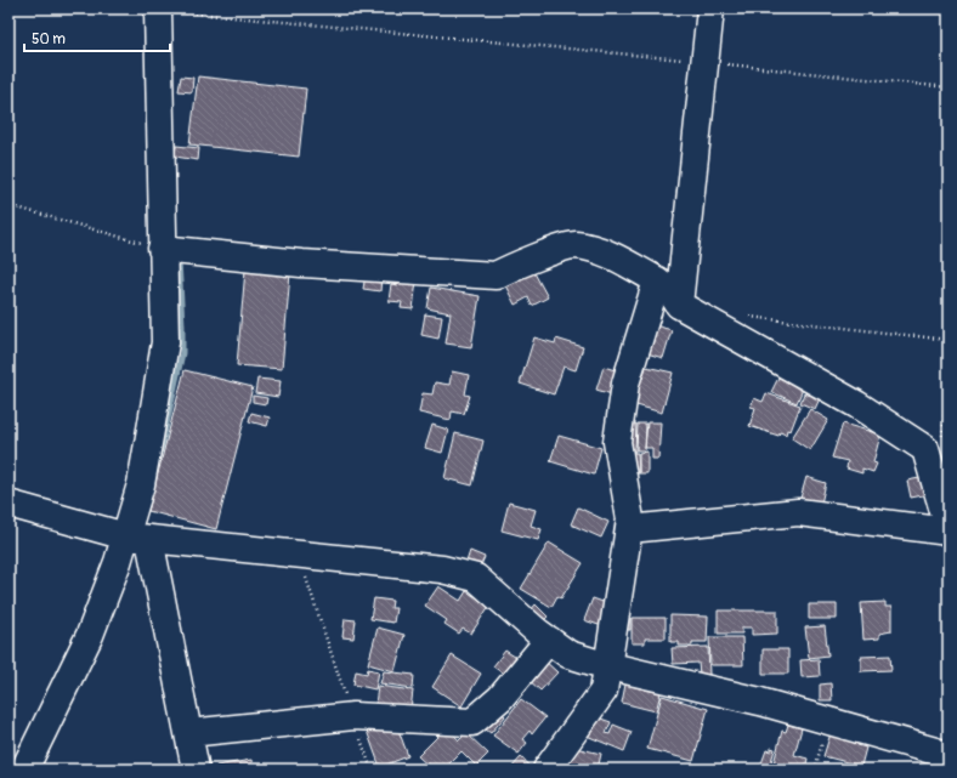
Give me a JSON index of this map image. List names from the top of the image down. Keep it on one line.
{"scale_bar":"50 m"}
